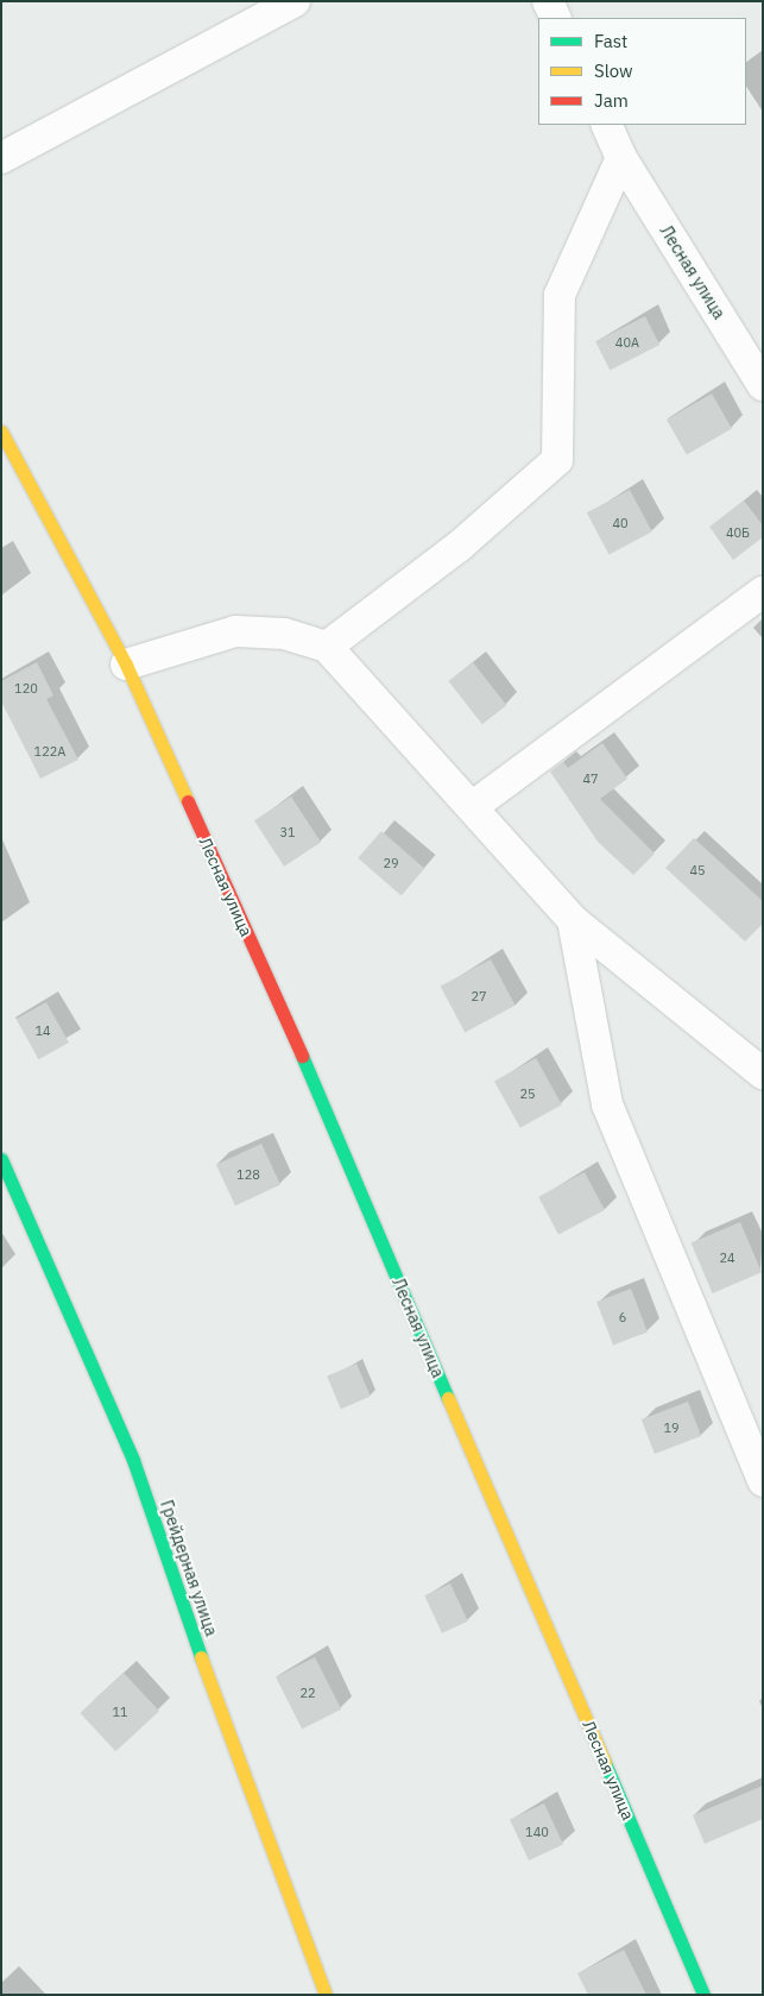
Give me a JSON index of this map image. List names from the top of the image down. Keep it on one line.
{"streets":{"street":["Лесная улица","Грейдерная улица"]},"house_numbers":["40А","40","40Б","120","122А","47","31","29","45","27","14","25","128","24","6","19","22","11","140"],"legend":["Fast","Slow","Jam"]}
